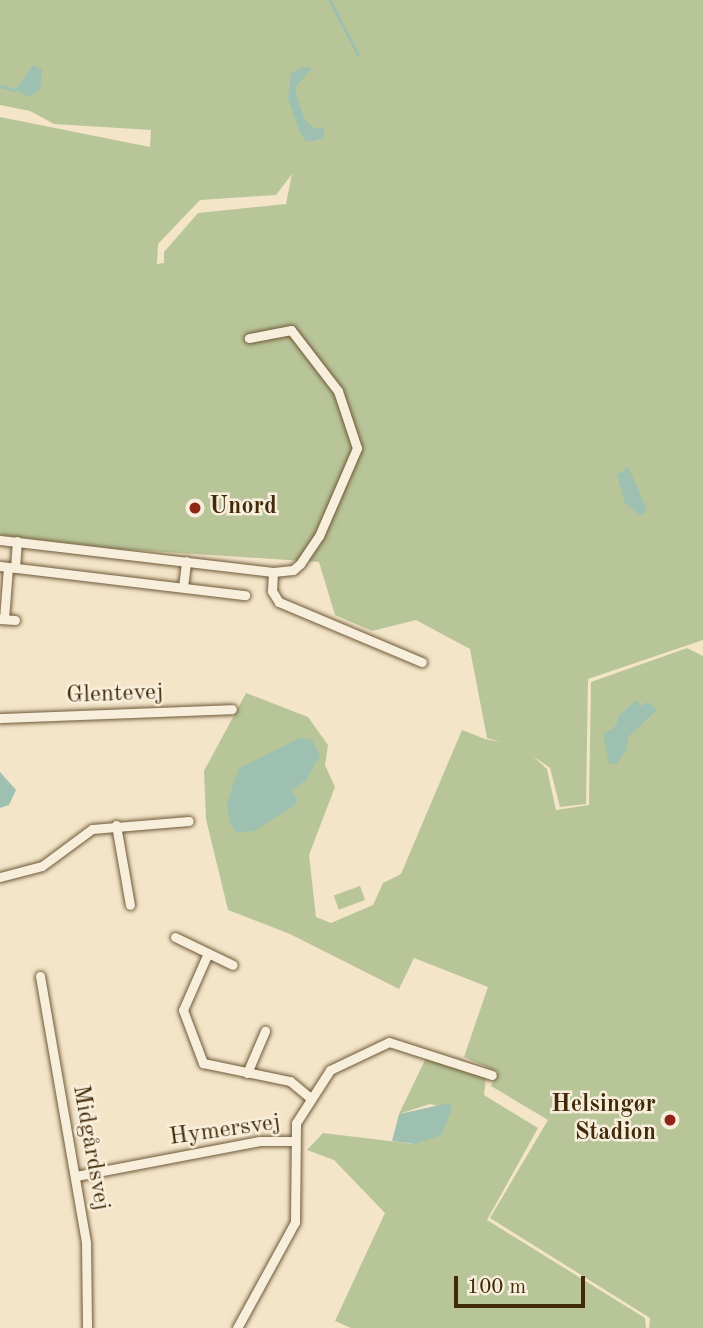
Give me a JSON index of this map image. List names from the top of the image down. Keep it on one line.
{"streets":{"street":["Glentevej","Hymersvej","Midgårdsvej"]},"crossings":[["Hymersvej","Midgårdsvej"]],"places":["Unord","Helsingør Stadion"],"scale_bar":"100 m"}
